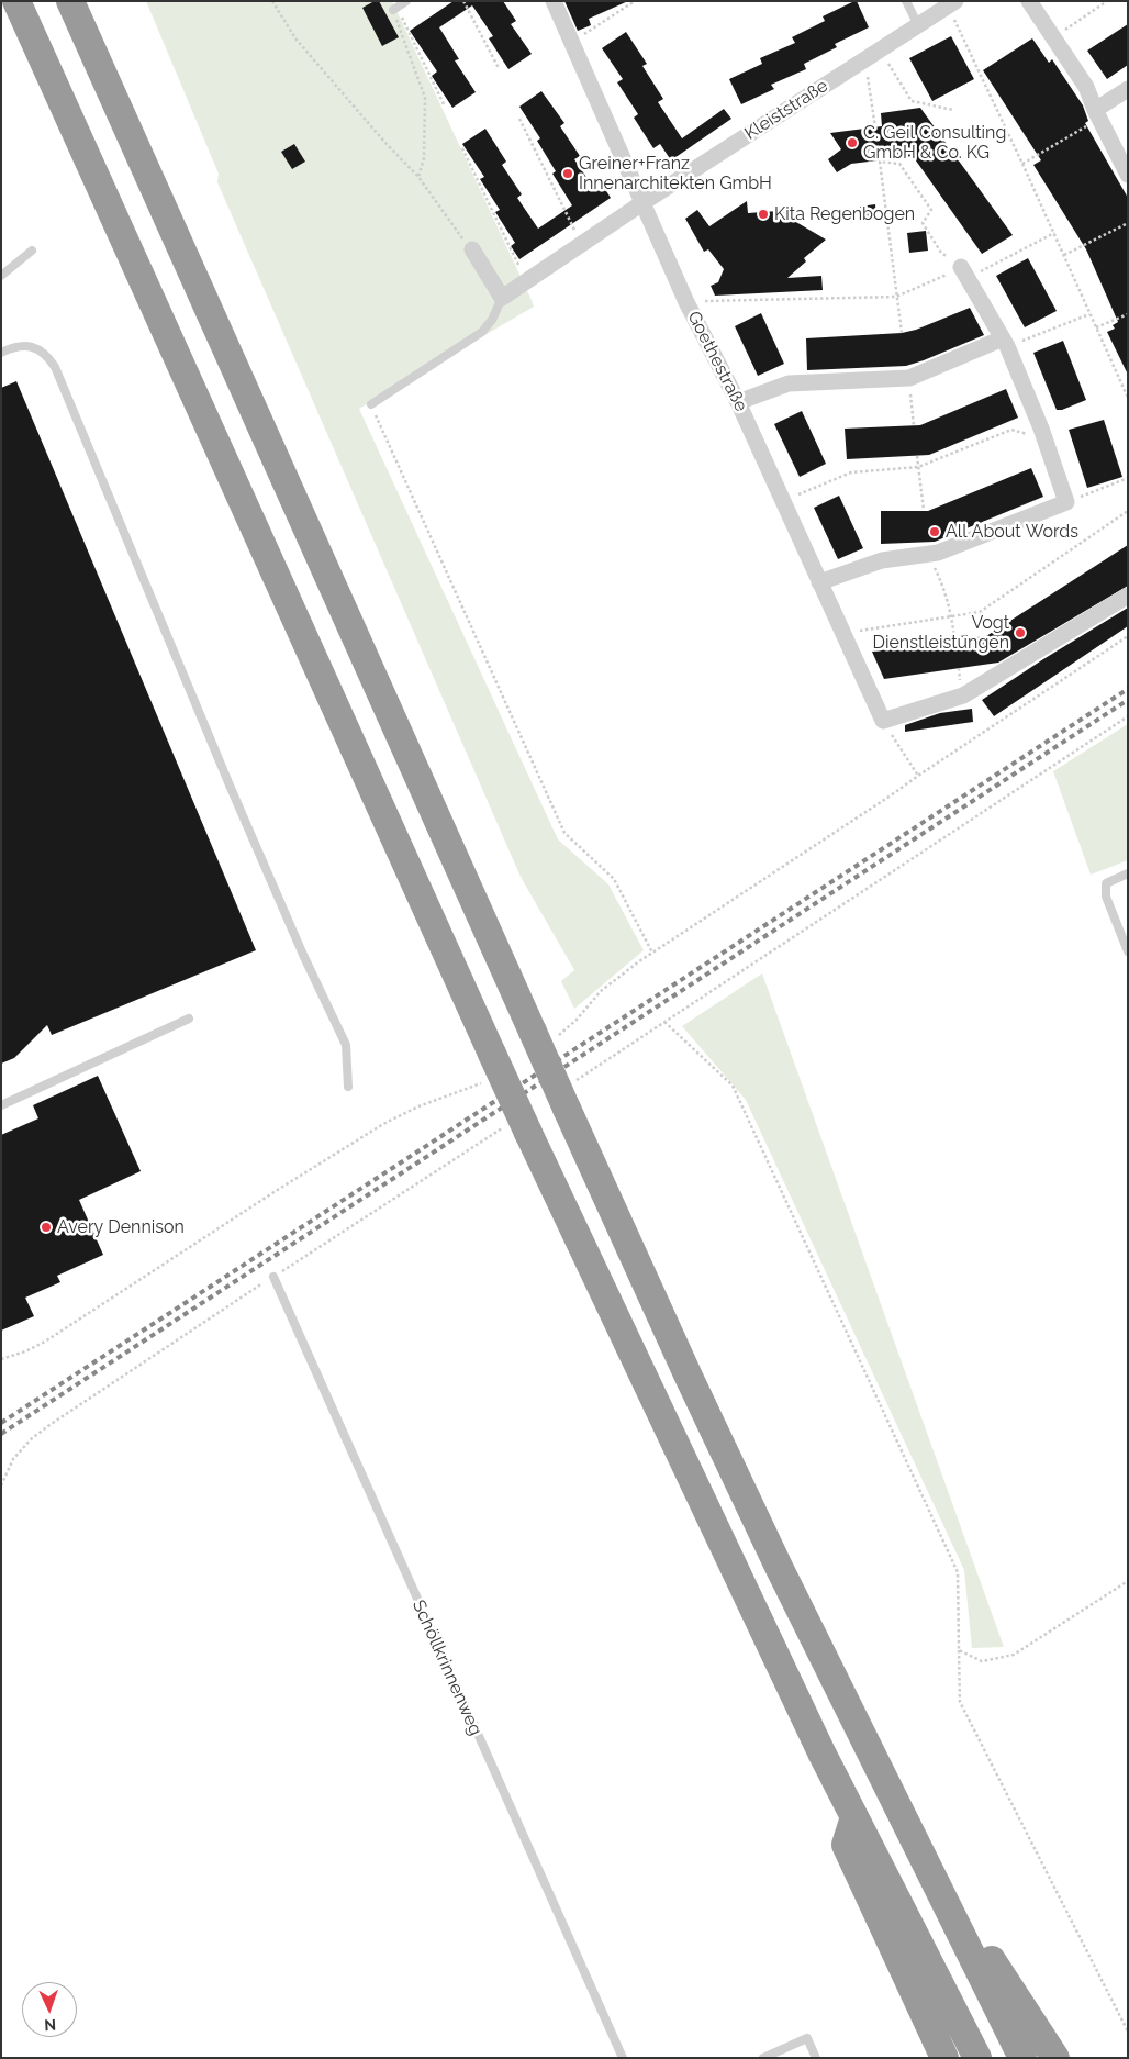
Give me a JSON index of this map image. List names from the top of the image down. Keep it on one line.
{"streets":{"street":["Kleiststraße","Goethestraße"],"lane":["Schöllkrinnenweg"]},"crossings":[["Kleiststraße","Goethestraße"]],"places":["C. Geil Consulting GmbH & Co. KG","Greiner+Franz Innenarchitekten GmbH","Kita Regenbogen","All About Words","Vogt Dienstleistungen","Avery Dennison"],"north":"bottom"}
